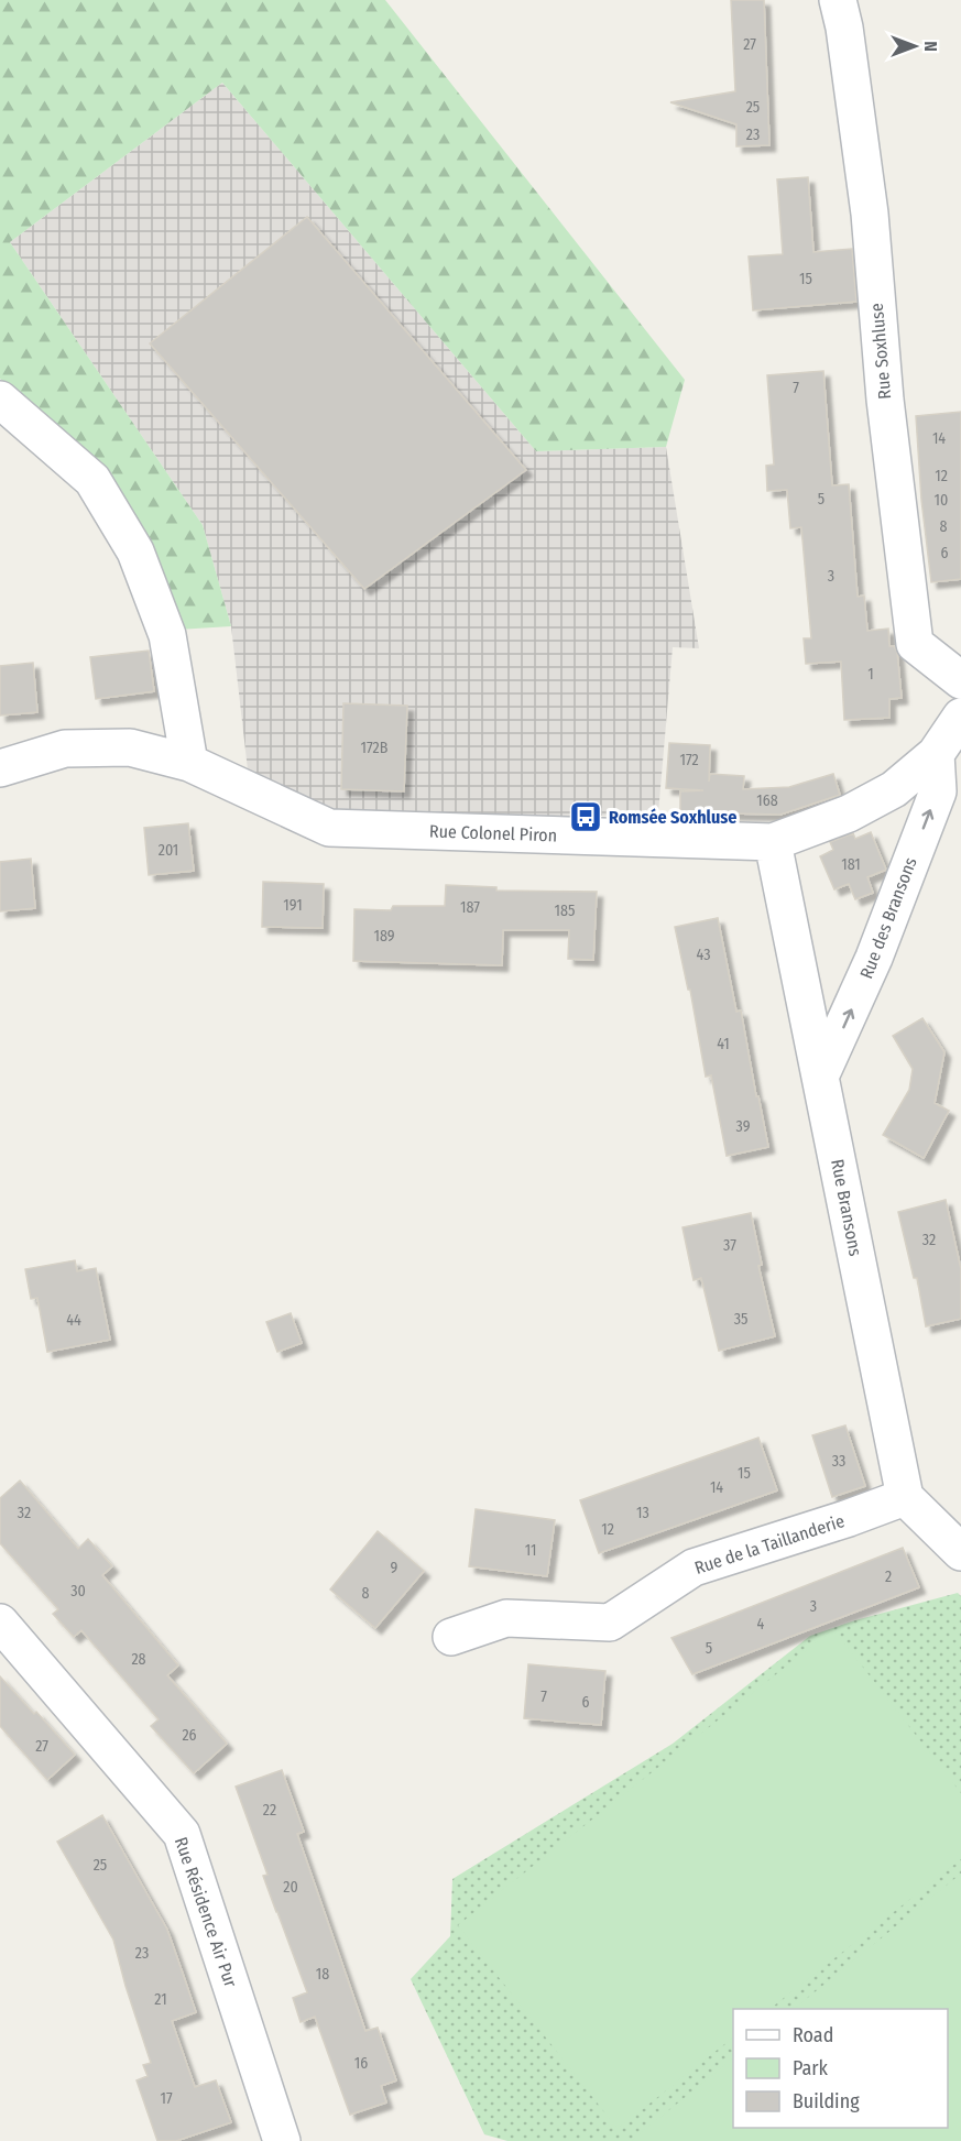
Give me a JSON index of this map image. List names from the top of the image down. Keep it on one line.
{"streets":{"street":["Rue Soxhluse","Rue Colonel Piron","Rue des Bransons","Rue Bransons","Rue de la Taillanderie","Rue Résidence Air Pur"]},"crossings":[["Rue Colonel Piron","Rue des Bransons"],["Rue Colonel Piron","Rue Bransons"],["Rue des Bransons","Rue Bransons"],["Rue Bransons","Rue de la Taillanderie"]],"one_way":["Rue des Bransons"],"places":{"bus stop":["Romsée Soxhluse"]},"house_numbers":["27","25","23","15","7","14","12","5","10","8","6","3","1","172B","172","168","201","181","191","187","185","189","43","41","39","32","37","35","44","33","15","14","32","13","12","11","9","2","30","8","3","4","5","28","7","6","26","27","22","25","20","23","18","21","16","17"],"legend":["Road","Park","Building"],"north":"right"}
